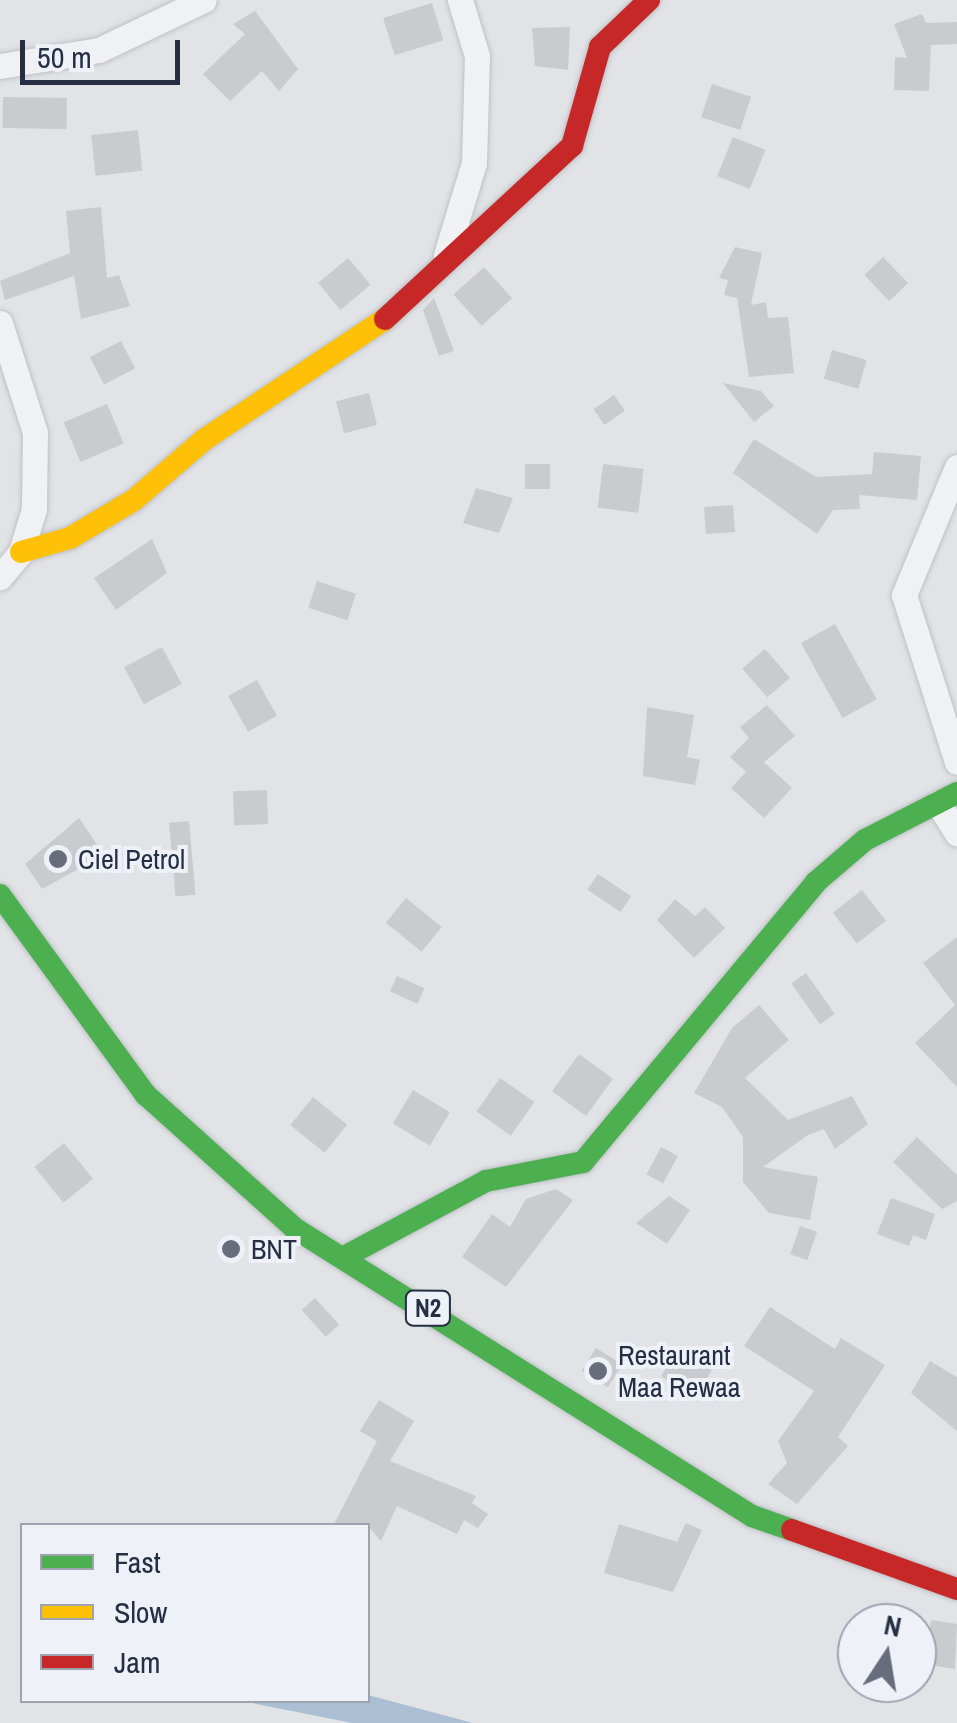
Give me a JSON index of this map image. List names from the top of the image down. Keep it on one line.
{"streets":{"main road":["N2"]},"places":["Ciel Petrol","BNT","Restaurant Maa Rewaa"],"legend":["Fast","Slow","Jam"],"scale_bar":"50 m","north":"top"}
